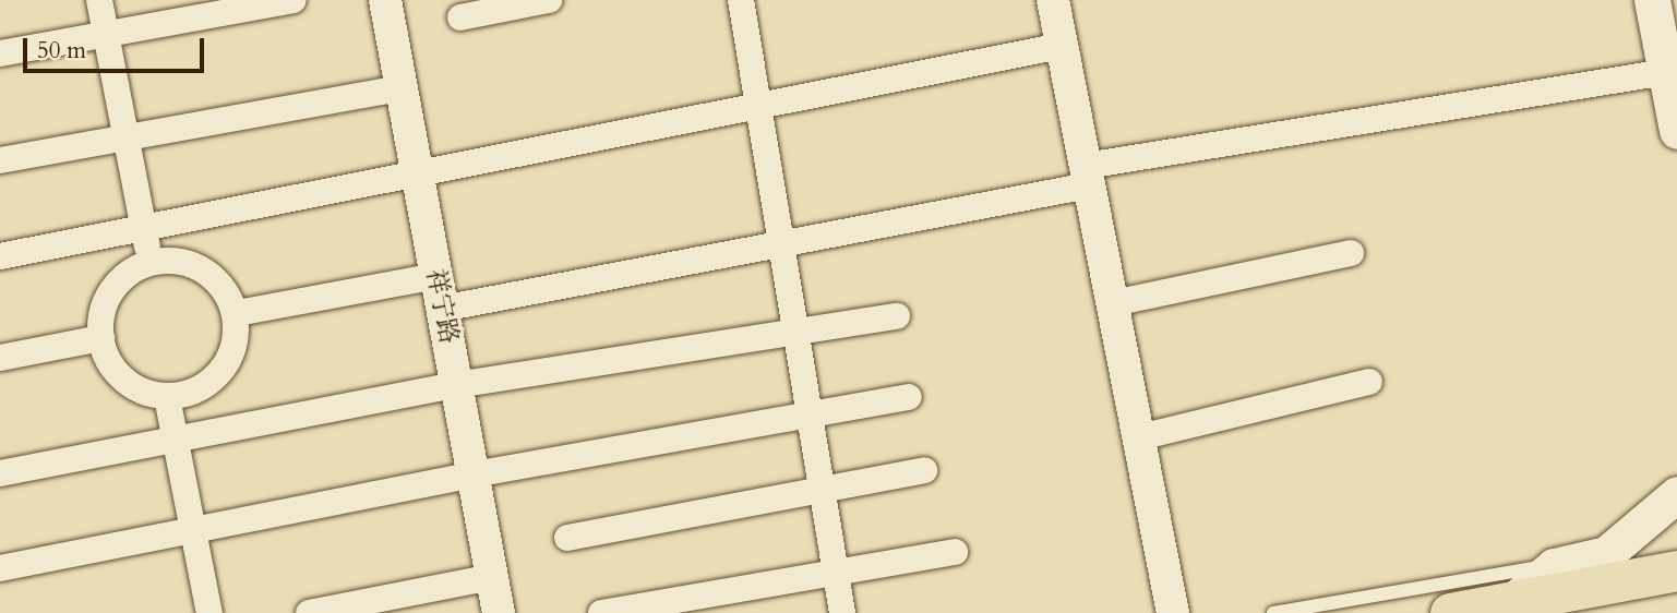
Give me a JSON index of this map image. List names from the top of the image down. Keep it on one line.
{"streets":{"street":["祥宁路"]},"scale_bar":"50 m"}
